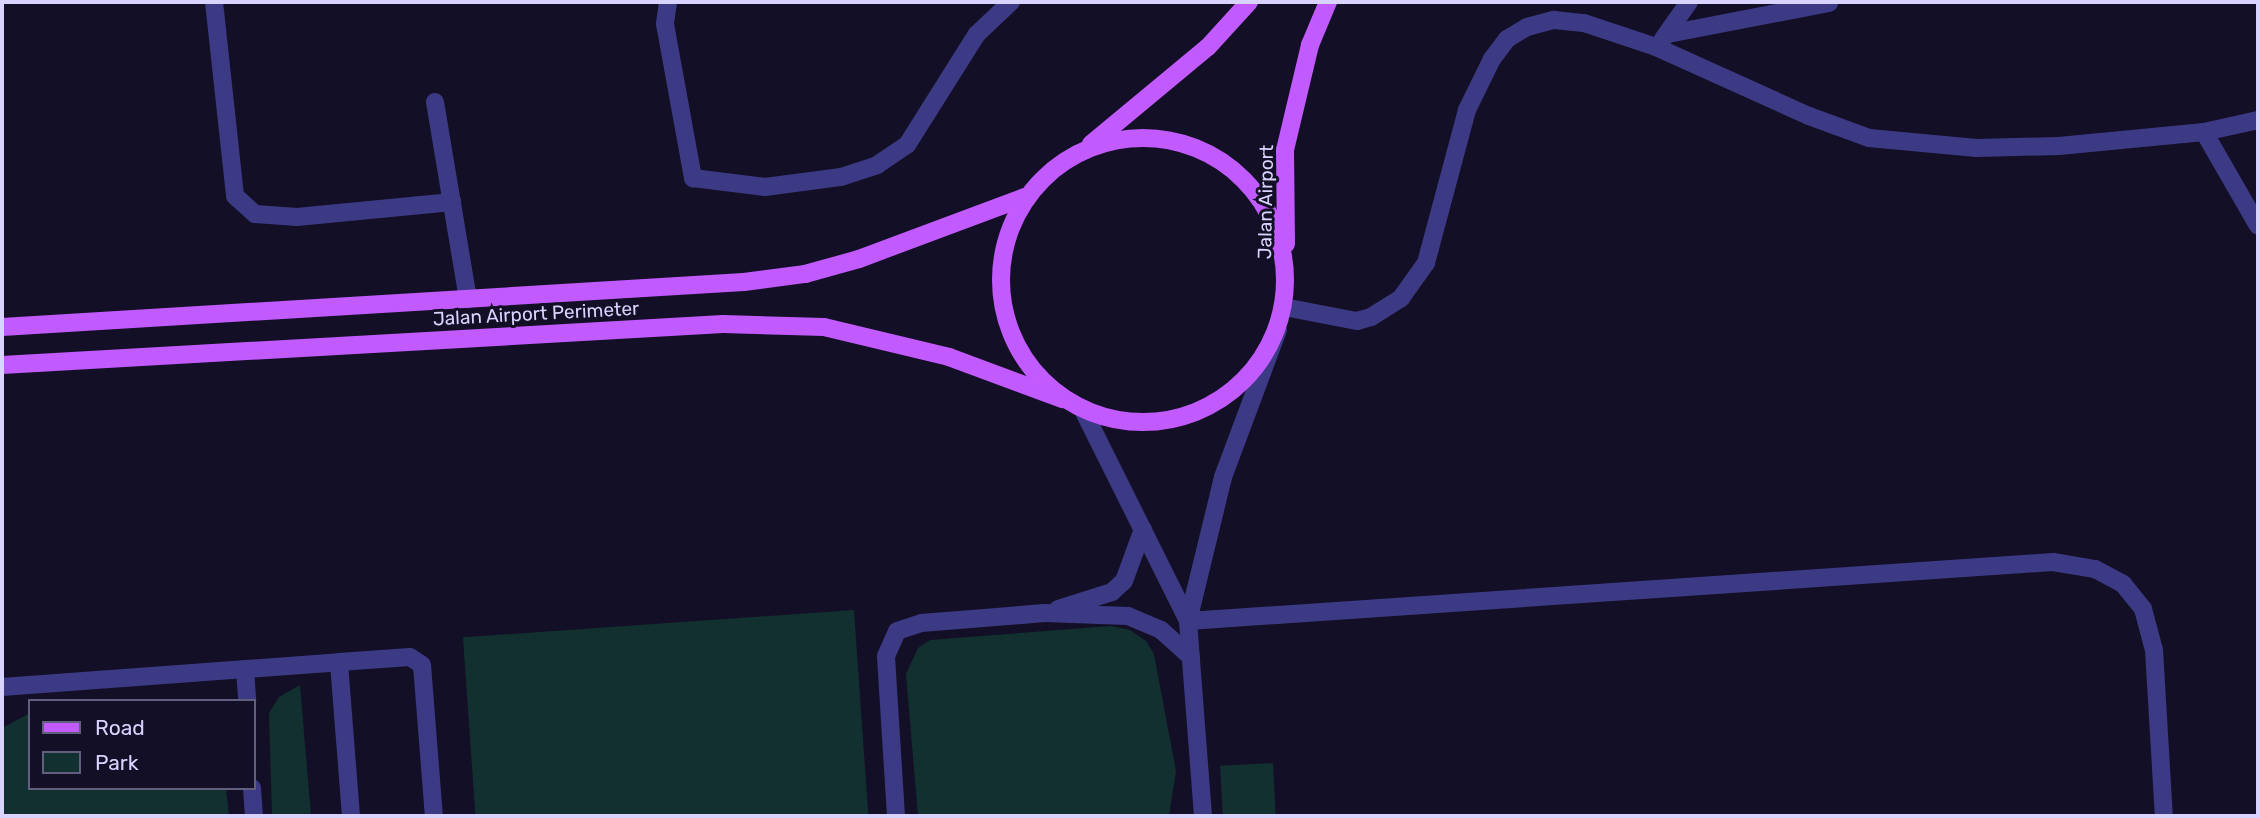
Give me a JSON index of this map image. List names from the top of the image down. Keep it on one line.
{"streets":{"main road":["Jalan Airport","Jalan Airport Perimeter"]},"legend":["Road","Park"]}
